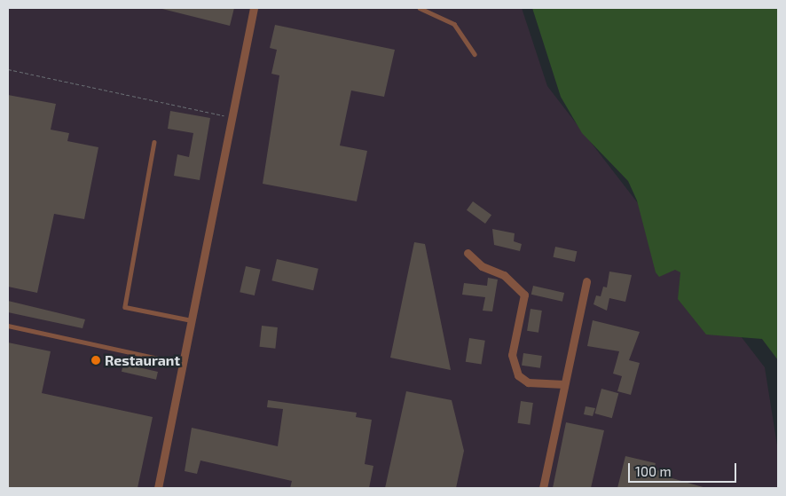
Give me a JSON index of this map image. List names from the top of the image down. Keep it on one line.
{"places":["Restaurant"],"scale_bar":"100 m"}
